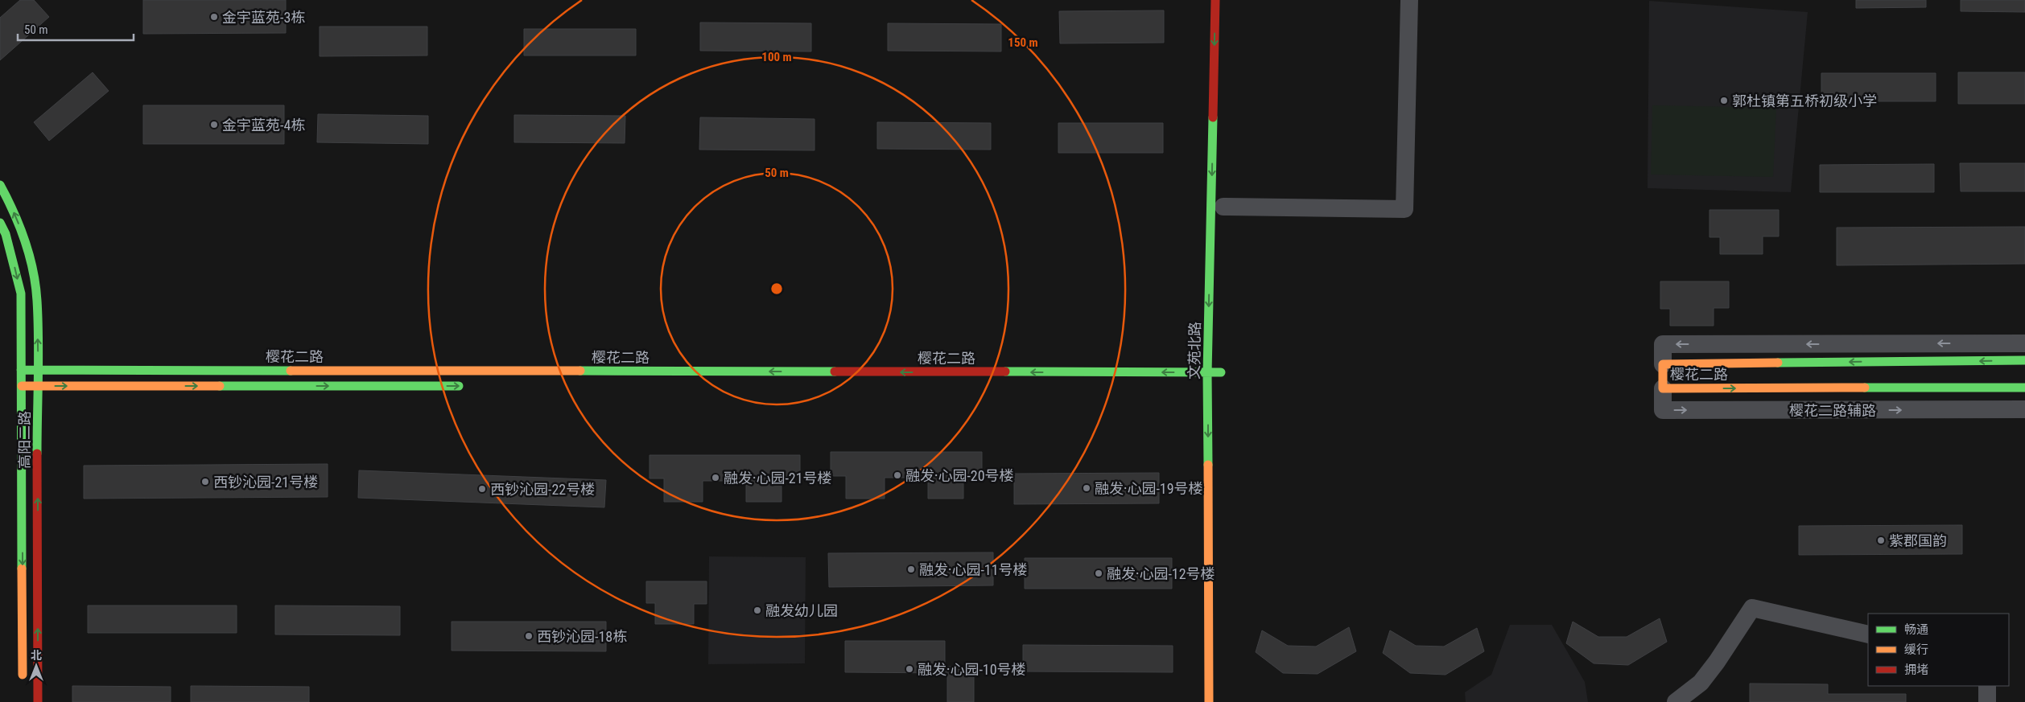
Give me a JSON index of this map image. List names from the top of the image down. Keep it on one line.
{"streets":{"street":["文苑北路","樱花二路","樱花二路辅路","高阳二路"]},"crossings":[["文苑北路","樱花二路"],["樱花二路","樱花二路辅路"],["樱花二路","高阳二路"]],"one_way":["文苑北路"],"places":["金宇蓝苑-3栋","郭杜镇第五桥初级小学","金宇蓝苑-4栋","融发·心园-20号楼","融发·心园-21号楼","西钞沁园-21号楼","融发·心园-19号楼","西钞沁园-22号楼","紫郡国韵","融发·心园-11号楼","融发·心园-12号楼","融发幼儿园","西钞沁园-18栋","融发·心园-10号楼"],"legend":["畅通","缓行","拥堵"],"scale_bar":"50 m","north":"top","rings":["150 m","100 m","50 m"]}
